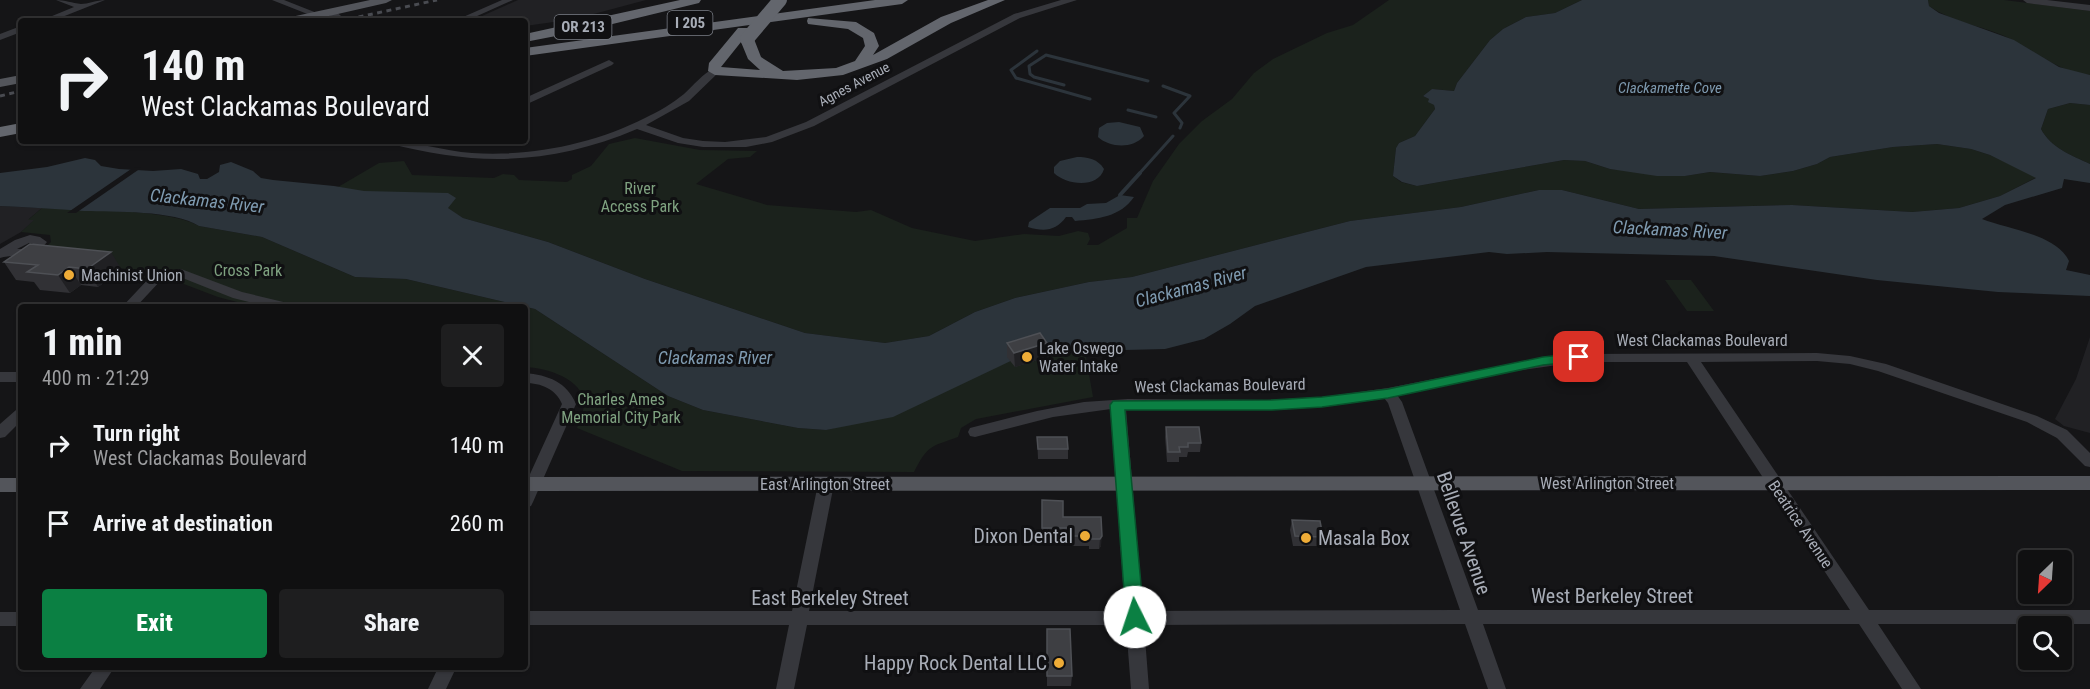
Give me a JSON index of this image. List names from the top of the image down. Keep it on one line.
{"streets":{"highway":["I 205","OR 213"],"main road":["West Arlington Street","East Arlington Street"],"street":["Agnes Avenue","West Clackamas Boulevard","Beatrice Avenue","Bellevue Avenue","West Berkeley Street","East Berkeley Street"]},"crossings":[["I 205","OR 213"],["West Clackamas Boulevard","Beatrice Avenue"],["West Clackamas Boulevard","Bellevue Avenue"],["West Arlington Street","East Arlington Street"],["West Arlington Street","Beatrice Avenue"],["West Arlington Street","Bellevue Avenue"],["Beatrice Avenue","West Berkeley Street"],["Bellevue Avenue","West Berkeley Street"],["West Berkeley Street","East Berkeley Street"]],"water":["Clackamette Cove","Clackamas River"],"parks":["River Access Park","Cross Park","Charles Ames Memorial City Park"],"places":["Machinist Union","Lake Oswego Water Intake","Dixon Dental","Masala Box","Happy Rock Dental LLC"],"north":"bottom left","page":{"turn":["140 m","West Clackamas Boulevard"],"heading":["1 min","400 m · 21:29"],"list":[{"name":"Turn right","note":"West Clackamas Boulevard","value":"140 m"},{"name":"Arrive at destination","value":"260 m"}],"buttons":["Exit","Share"]}}
